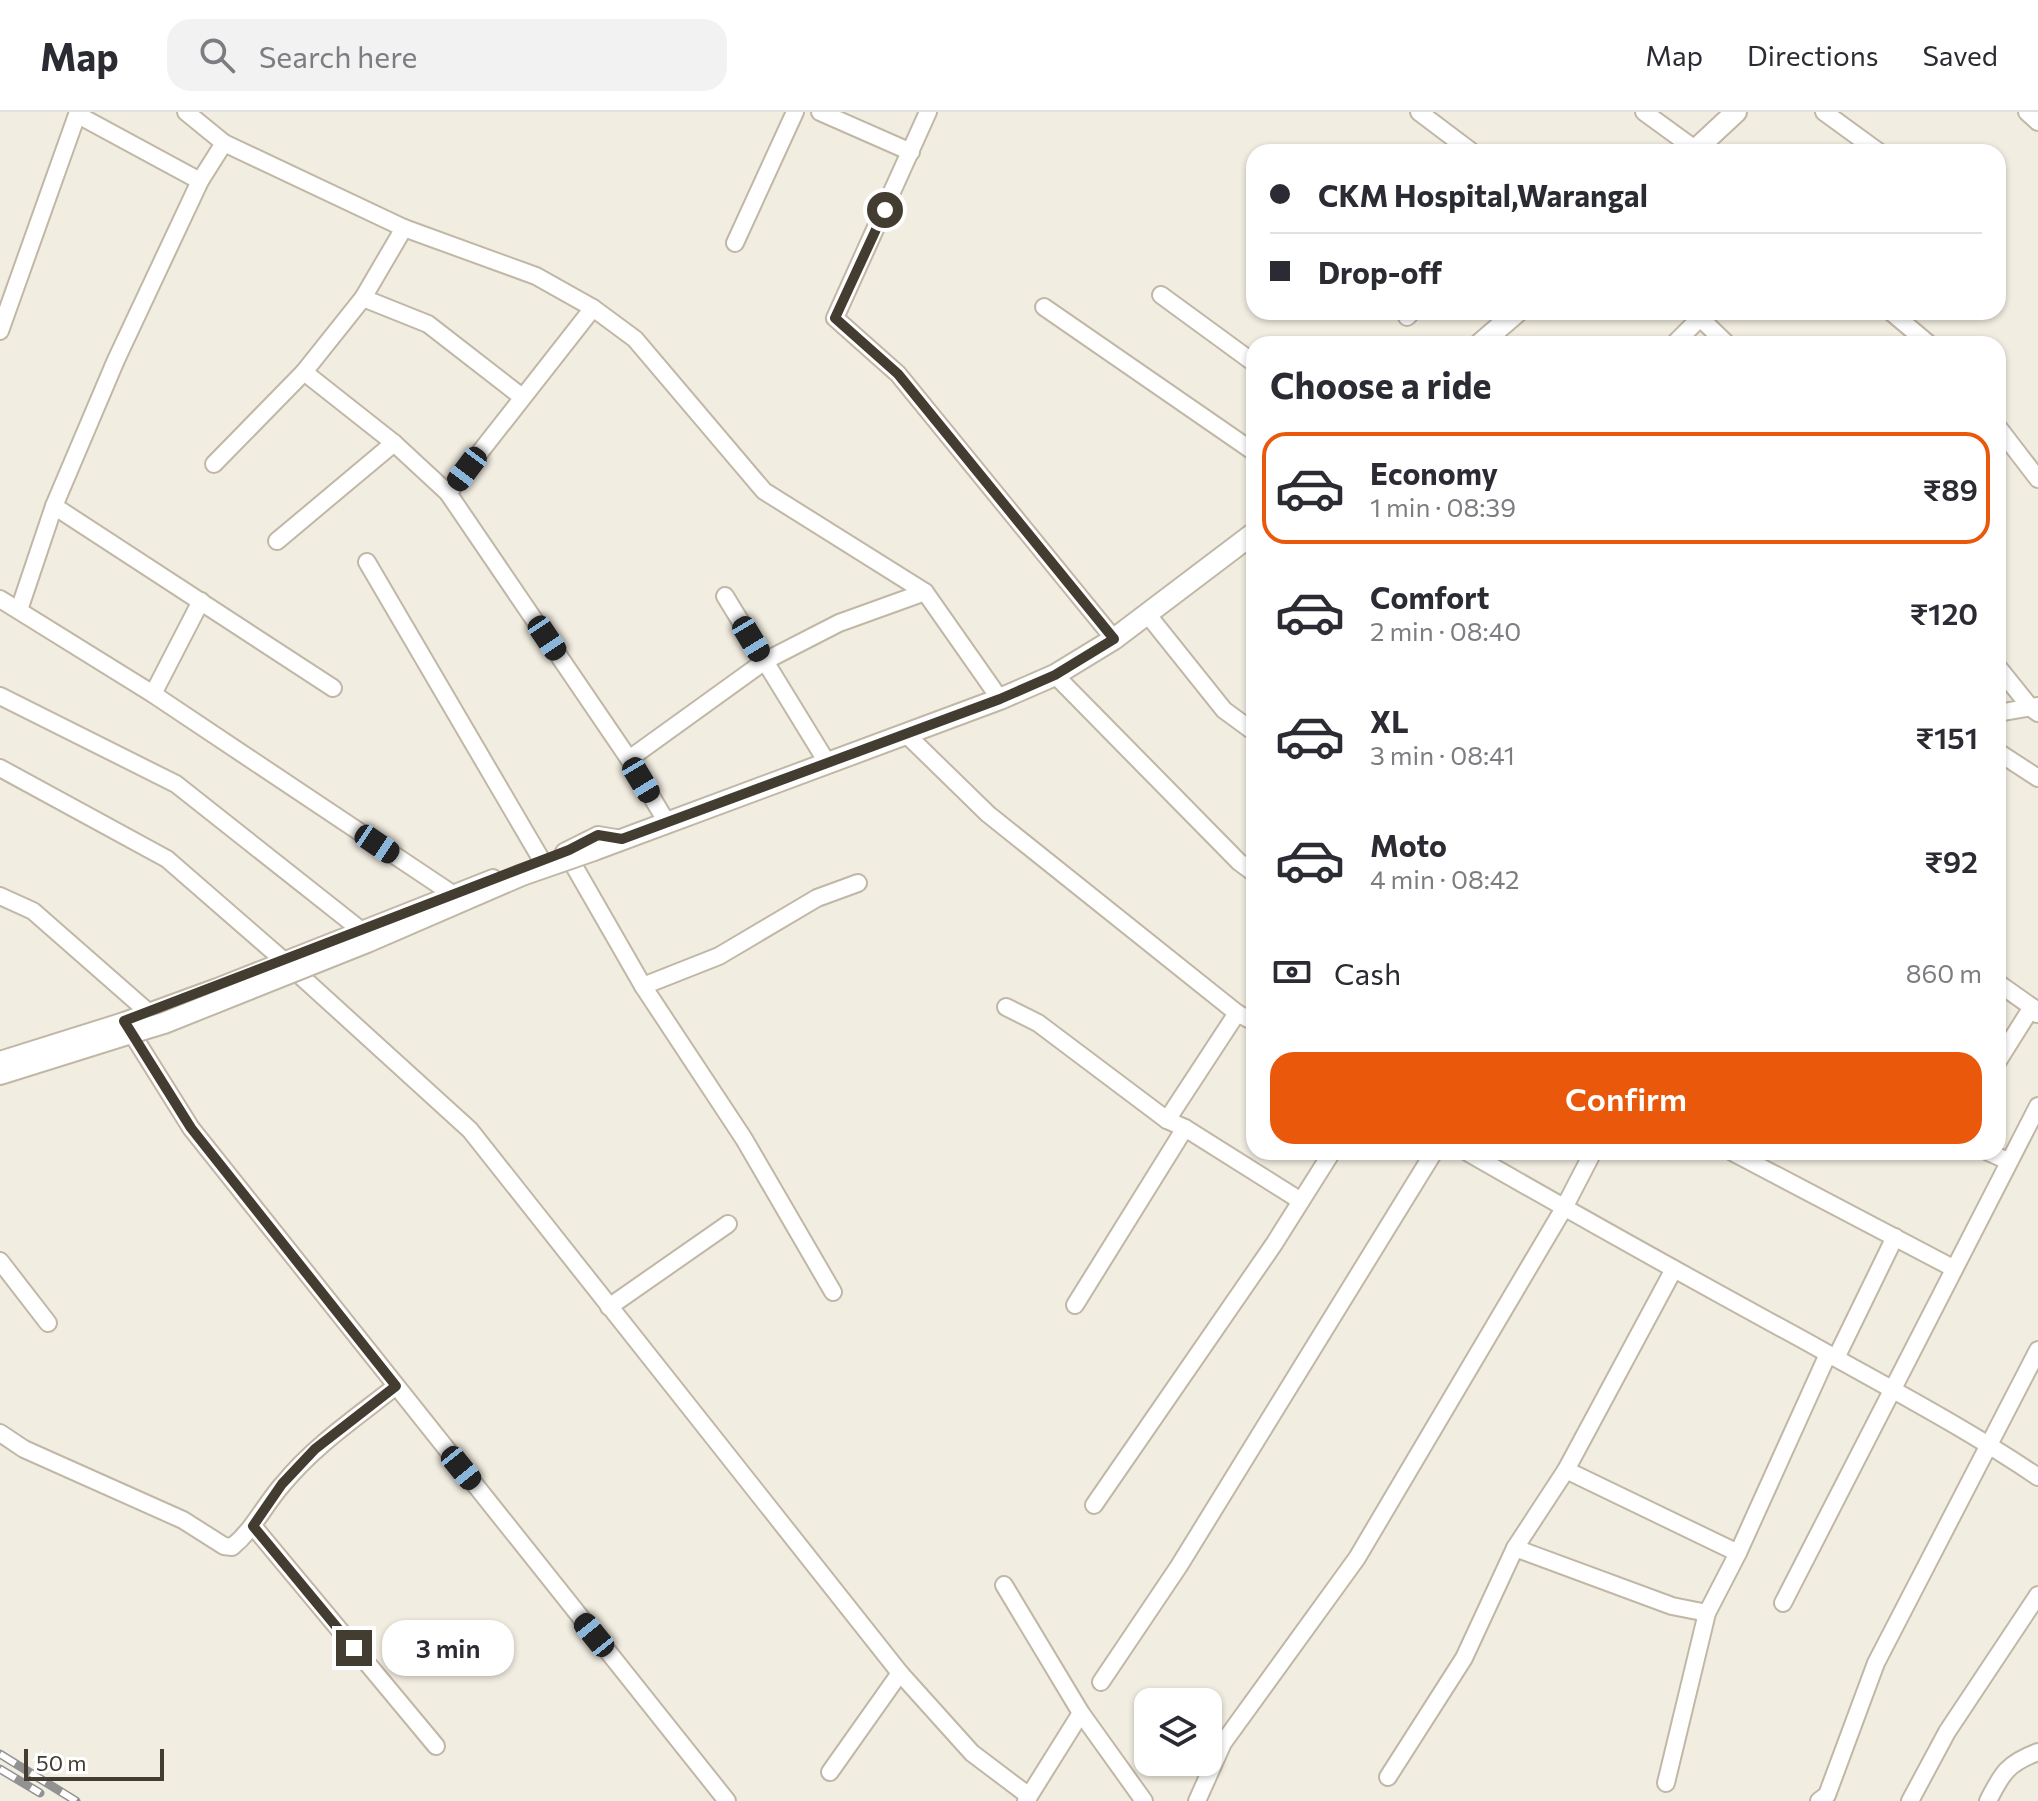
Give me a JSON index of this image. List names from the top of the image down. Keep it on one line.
{"scale_bar":"50 m","page":{"header":"Map","search":"Search here","nav":["Map","Directions","Saved"],"banner":["CKM Hospital,Warangal","Drop-off"],"heading":"Choose a ride","list":[{"name":"Economy","note":"1 min · 08:39","value":"₹89"},{"name":"Comfort","note":"2 min · 08:40","value":"₹120"},{"name":"XL","note":"3 min · 08:41","value":"₹151"},{"name":"Moto","note":"4 min · 08:42","value":"₹92"}],"pay":["Cash","860 m"],"buttons":"Confirm","bubble":"3 min","scale":"50 m"}}
